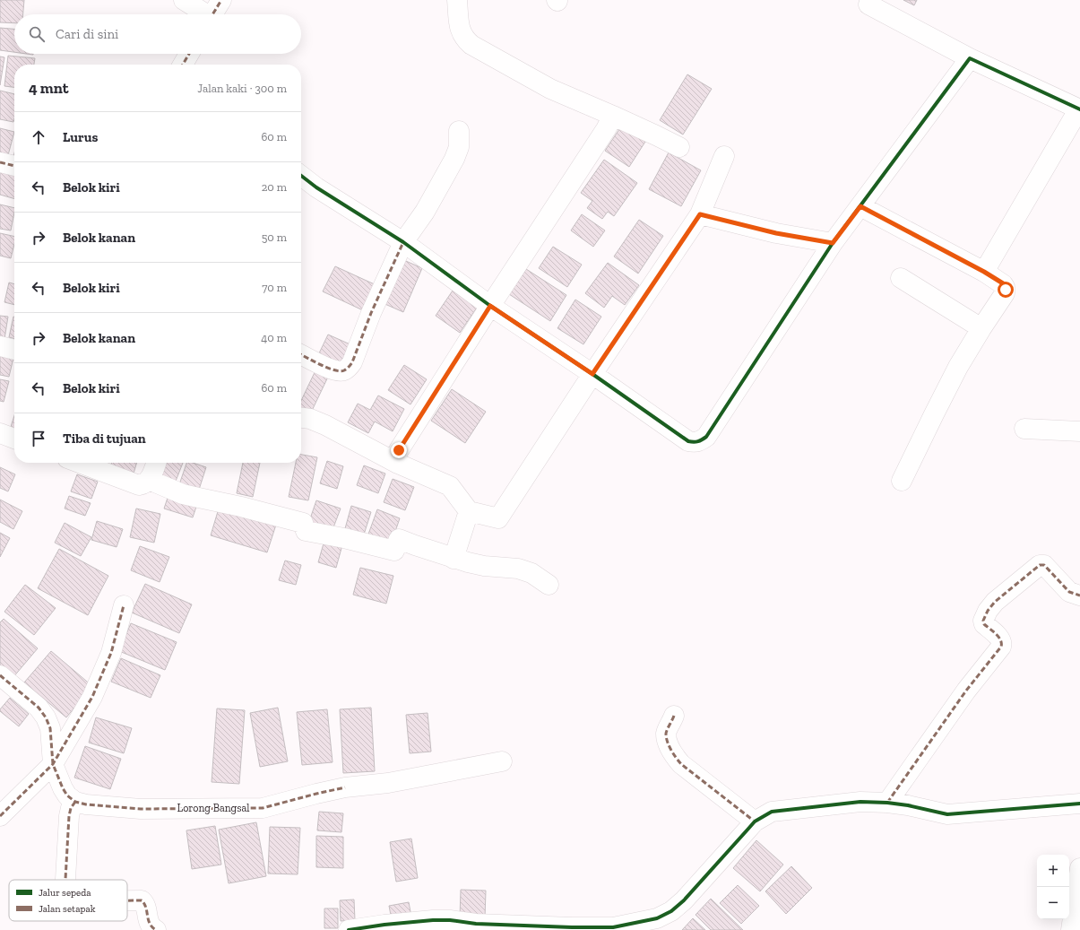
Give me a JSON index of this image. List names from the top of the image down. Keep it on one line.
{"streets":{"street":["Lorong Bangsal"]},"legend":["Jalur sepeda","Jalan setapak"],"page":{"search":"Cari di sini","heading":["4 mnt","Jalan kaki · 300 m"],"list":[["Lurus","60 m"],["Belok kiri","20 m"],["Belok kanan","50 m"],["Belok kiri","70 m"],["Belok kanan","40 m"],["Belok kiri","60 m"],"Tiba di tujuan"],"map_buttons":["+","−"]}}
